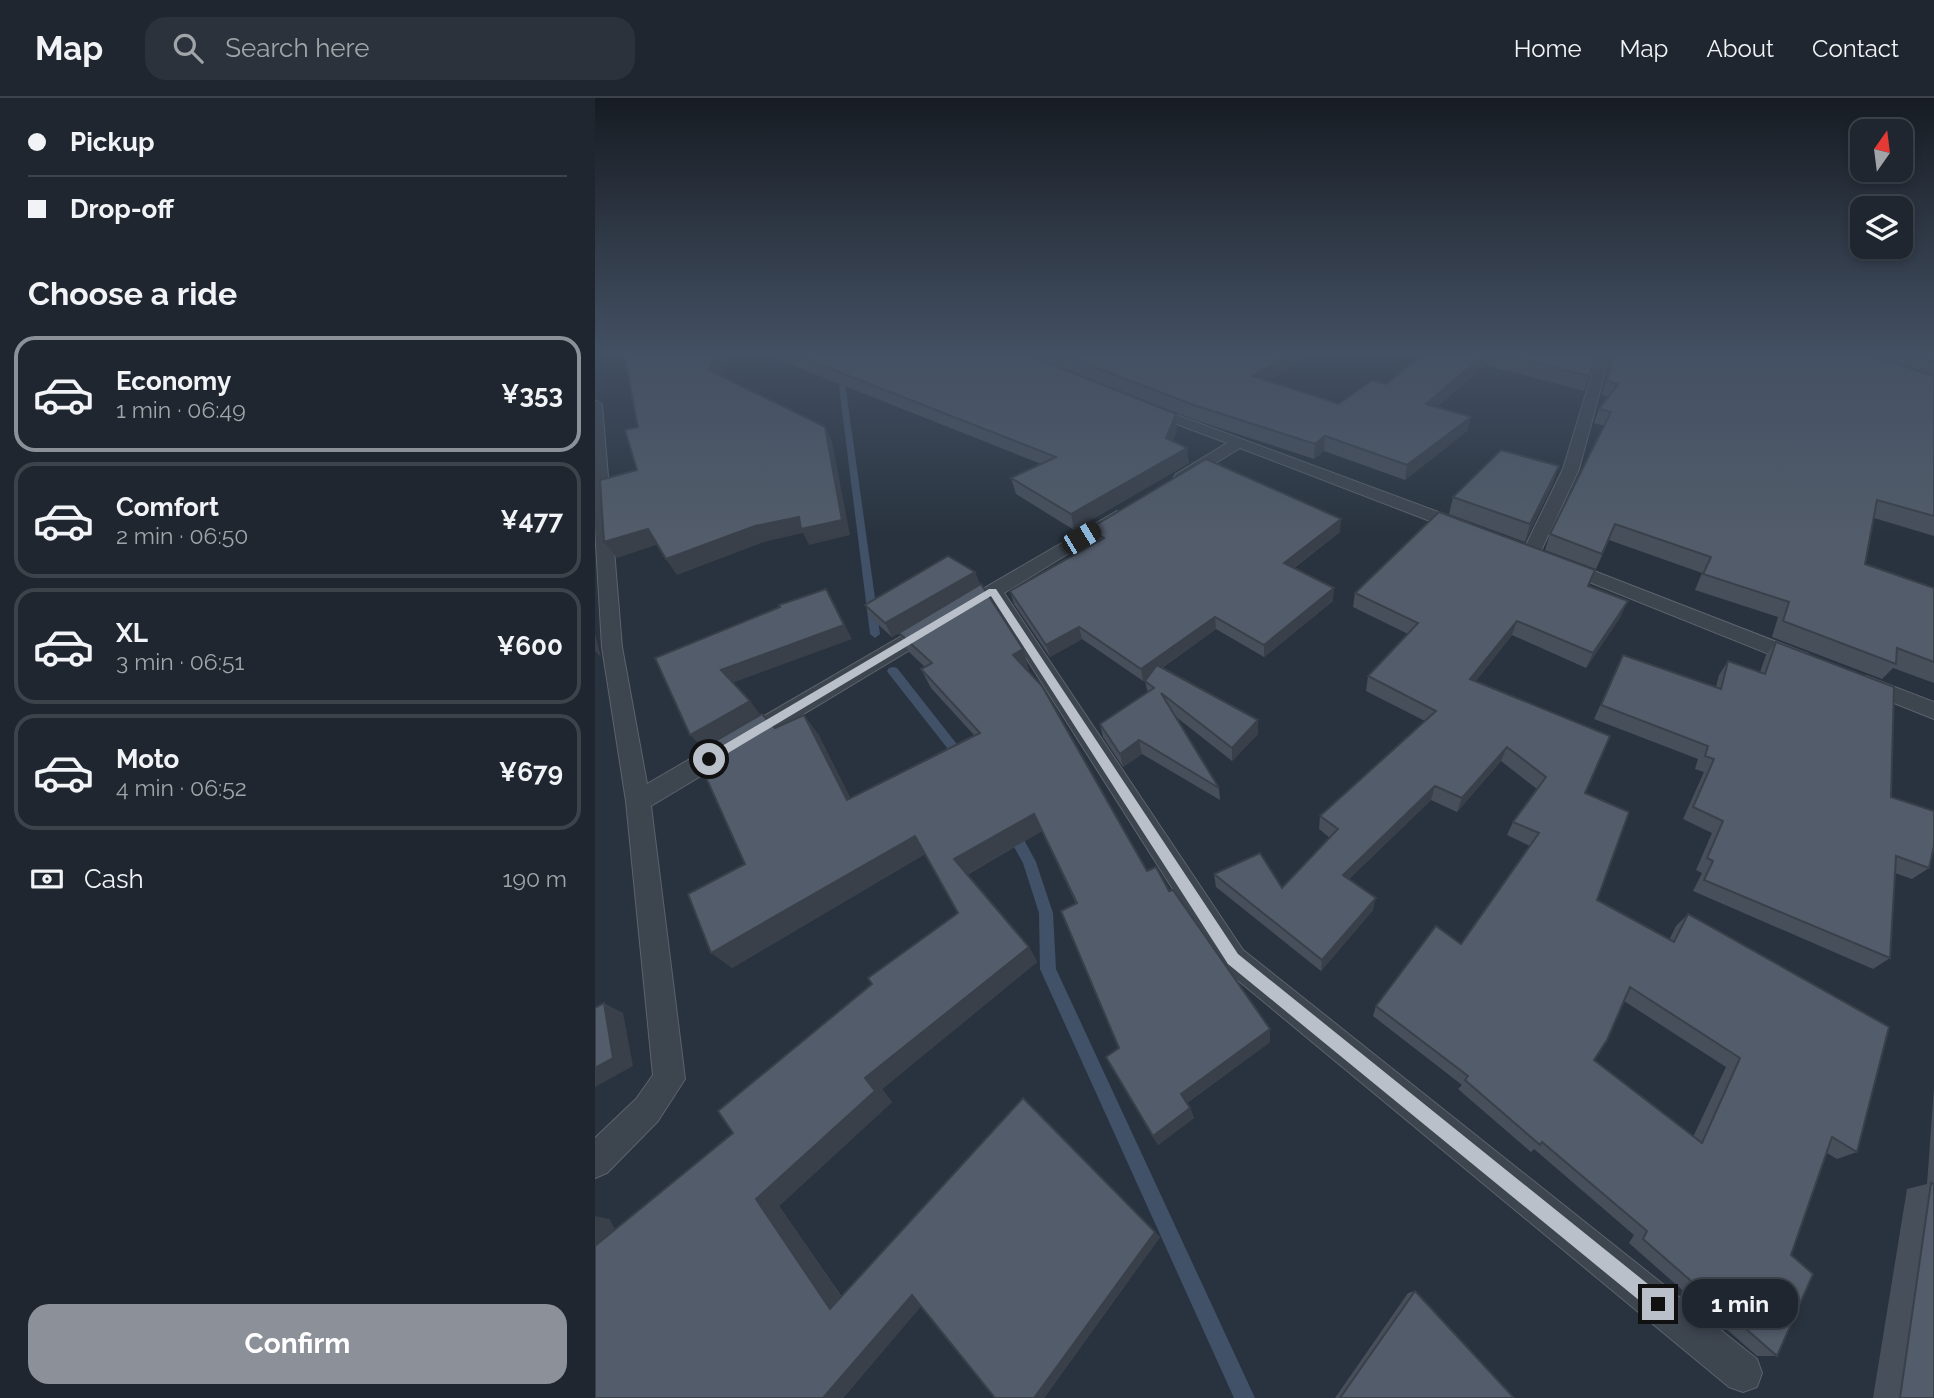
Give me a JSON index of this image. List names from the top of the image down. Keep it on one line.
{"north":"top","page":{"header":"Map","search":"Search here","nav":["Home","Map","About","Contact"],"banner":["Pickup","Drop-off"],"heading":"Choose a ride","list":[{"name":"Economy","note":"1 min · 06:49","value":"¥353"},{"name":"Comfort","note":"2 min · 06:50","value":"¥477"},{"name":"XL","note":"3 min · 06:51","value":"¥600"},{"name":"Moto","note":"4 min · 06:52","value":"¥679"}],"pay":["Cash","190 m"],"bubble":"1 min","buttons":"Confirm"}}
